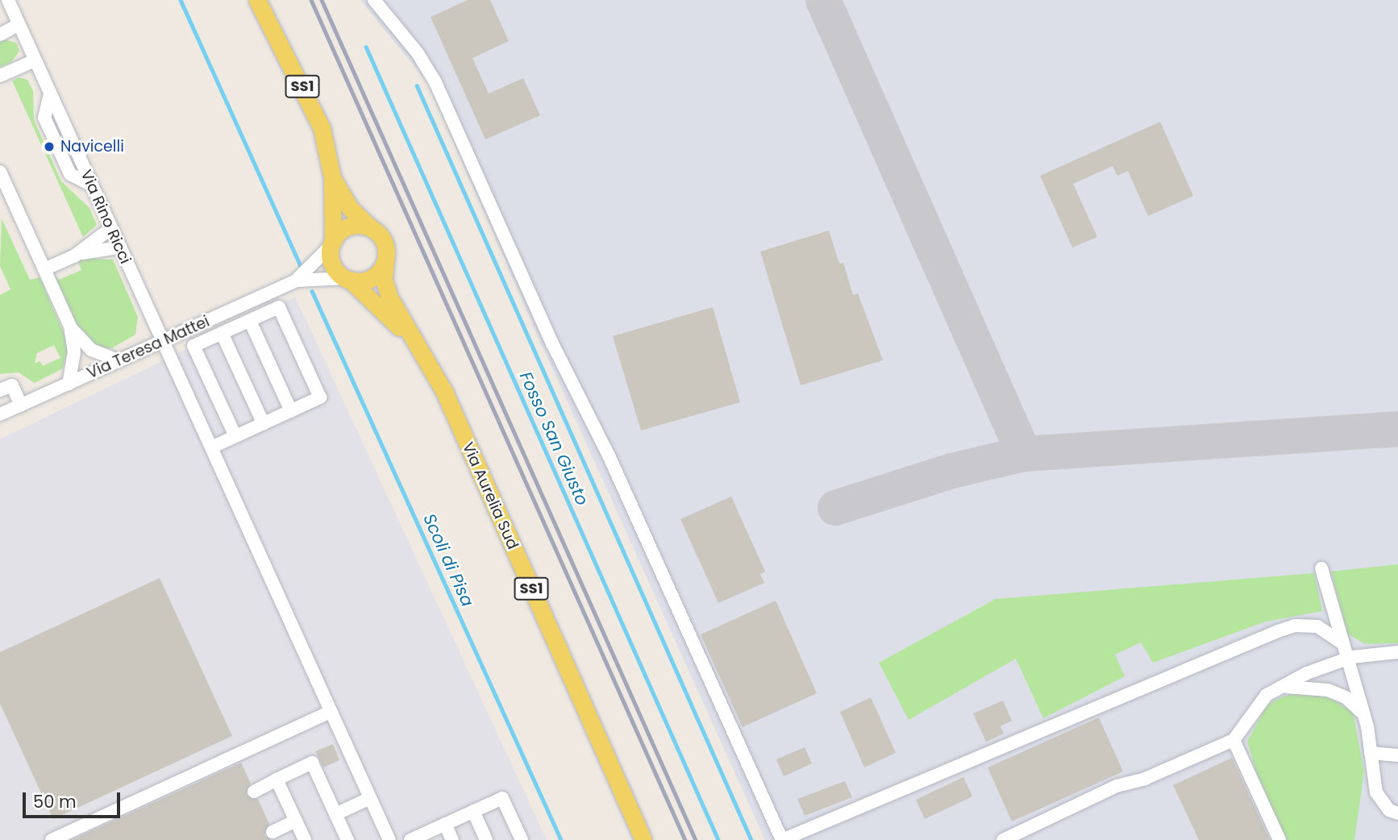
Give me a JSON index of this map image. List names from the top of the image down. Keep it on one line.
{"streets":{"main road":["SS1","Via Aurelia Sud"],"street":["Via Rino Ricci","Via Teresa Mattei"]},"crossings":[["SS1","Via Aurelia Sud"],["Via Rino Ricci","Via Teresa Mattei"]],"water":["Fosso San Giusto","Scoli di Pisa"],"places":["Navicelli"],"scale_bar":"50 m"}
